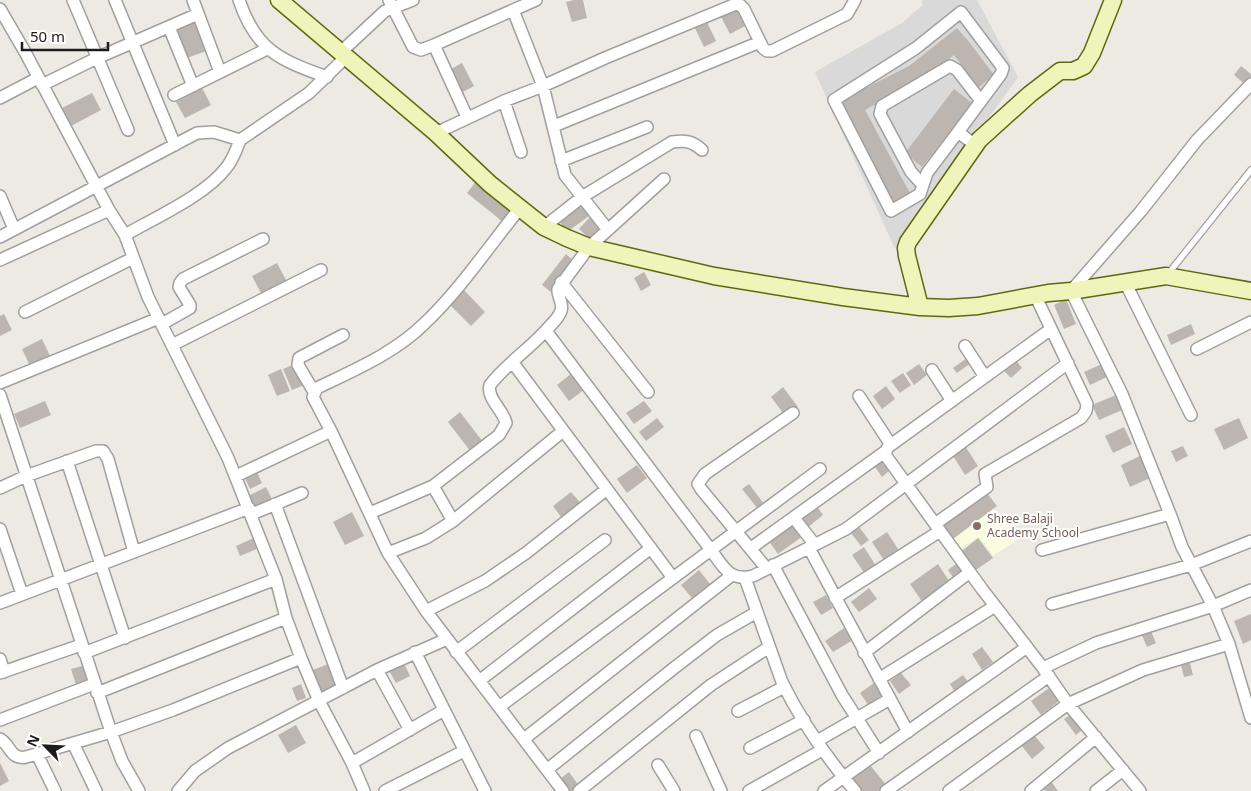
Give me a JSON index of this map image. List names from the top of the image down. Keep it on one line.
{"places":["Shree Balaji Academy School"],"scale_bar":"50 m","north":"top left"}
